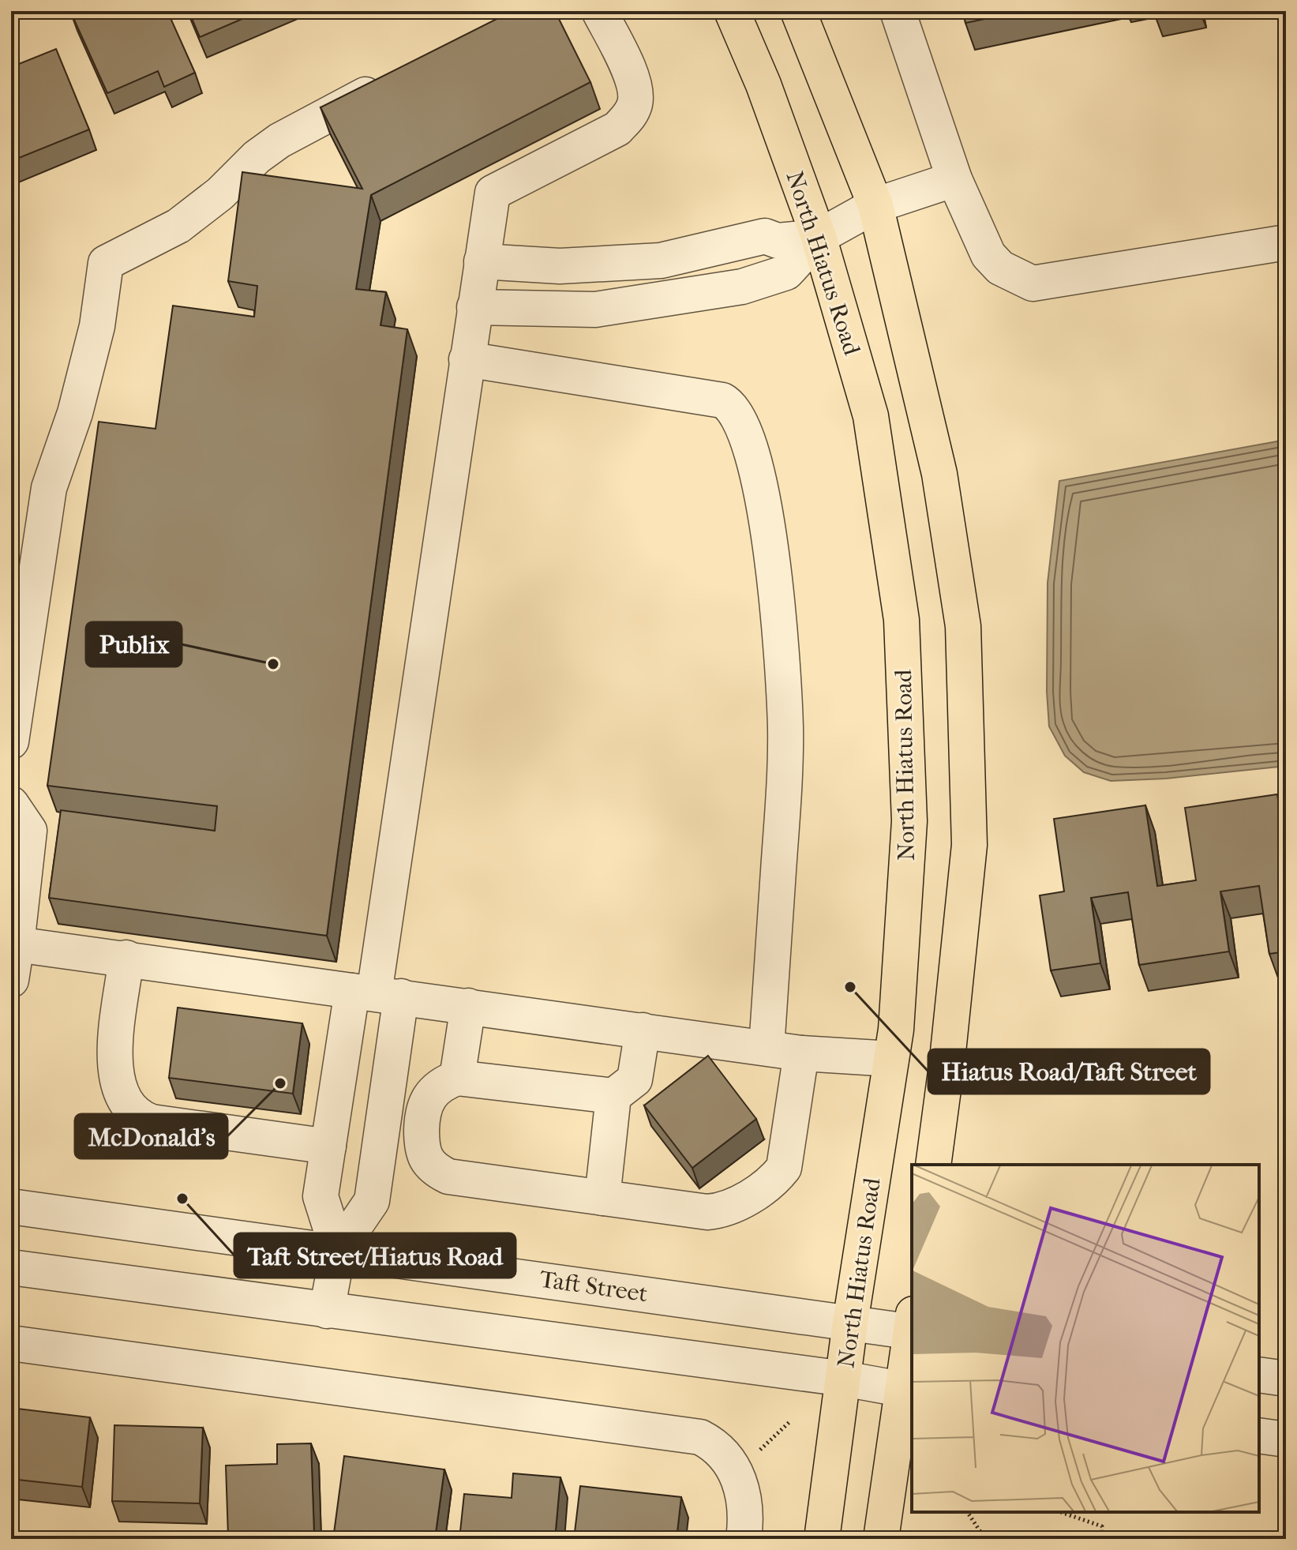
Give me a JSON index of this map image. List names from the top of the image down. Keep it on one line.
{"streets":{"main road":["North Hiatus Road"],"street":["Taft Street"]},"crossings":[["North Hiatus Road","Taft Street"]],"places":["Publix","Hiatus Road/Taft Street","McDonald's","Taft Street/Hiatus Road"]}
